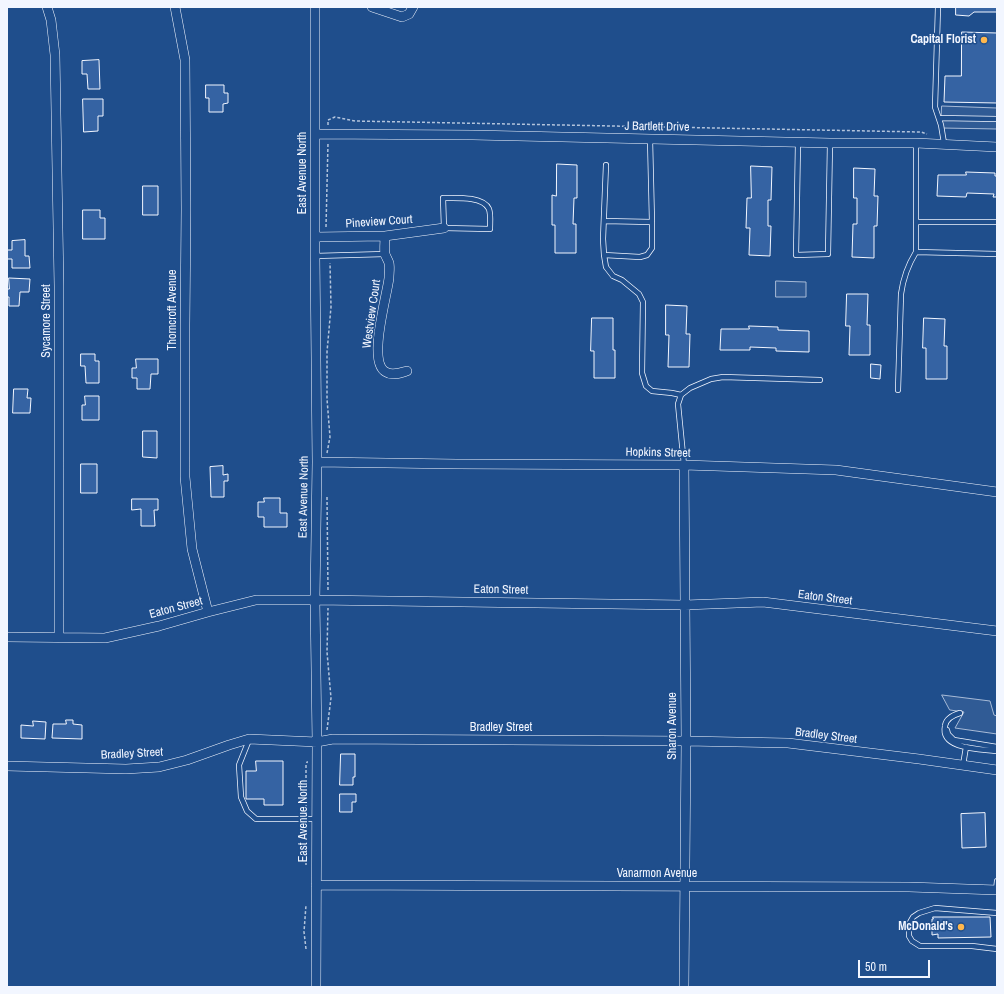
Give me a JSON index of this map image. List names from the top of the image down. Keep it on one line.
{"streets":{"street":["J Bartlett Drive","East Avenue North","Pineview Court","Thorncroft Avenue","Westview Court","Sycamore Street","Hopkins Street","Eaton Street","Sharon Avenue","Bradley Street","Vanarmon Avenue"]},"crossings":[["J Bartlett Drive","East Avenue North"],["East Avenue North","Pineview Court"],["East Avenue North","Hopkins Street"],["East Avenue North","Eaton Street"],["East Avenue North","Bradley Street"],["East Avenue North","Vanarmon Avenue"],["Pineview Court","Westview Court"],["Thorncroft Avenue","Eaton Street"],["Sycamore Street","Eaton Street"],["Hopkins Street","Sharon Avenue"],["Eaton Street","Sharon Avenue"],["Sharon Avenue","Bradley Street"],["Sharon Avenue","Vanarmon Avenue"]],"places":["Capital Florist","McDonald's"],"scale_bar":"50 m"}
